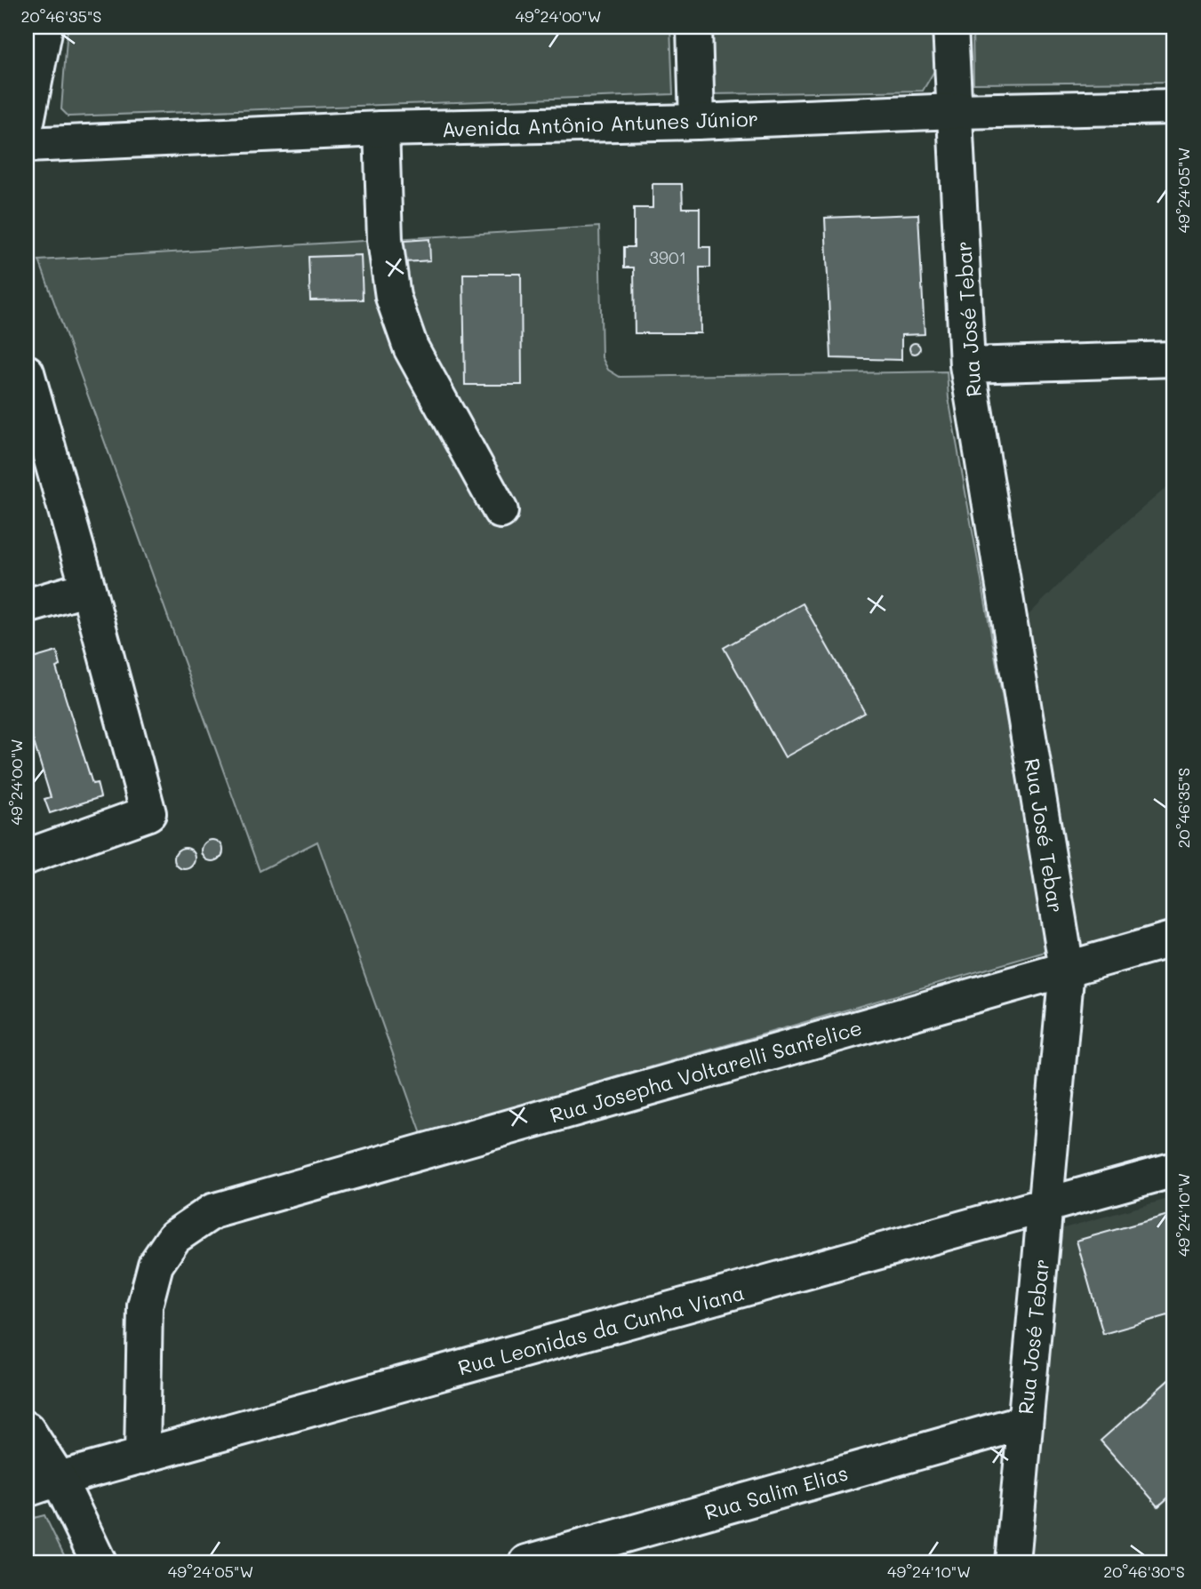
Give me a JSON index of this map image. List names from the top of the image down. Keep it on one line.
{"streets":{"street":["Avenida Antônio Antunes Júnior","Rua José Tebar","Rua Josepha Voltarelli Sanfelice","Rua Leonidas da Cunha Viana","Rua Salim Elias"]},"crossings":[["Avenida Antônio Antunes Júnior","Rua José Tebar"],["Rua José Tebar","Rua Josepha Voltarelli Sanfelice"],["Rua José Tebar","Rua Leonidas da Cunha Viana"],["Rua José Tebar","Rua Salim Elias"],["Rua Josepha Voltarelli Sanfelice","Rua Leonidas da Cunha Viana"]],"house_numbers":["3901"],"coordinates":["20°46'35\"S","49°24'00\"W","49°24'05\"W","49°24'10\"W","20°46'30\"S"]}
